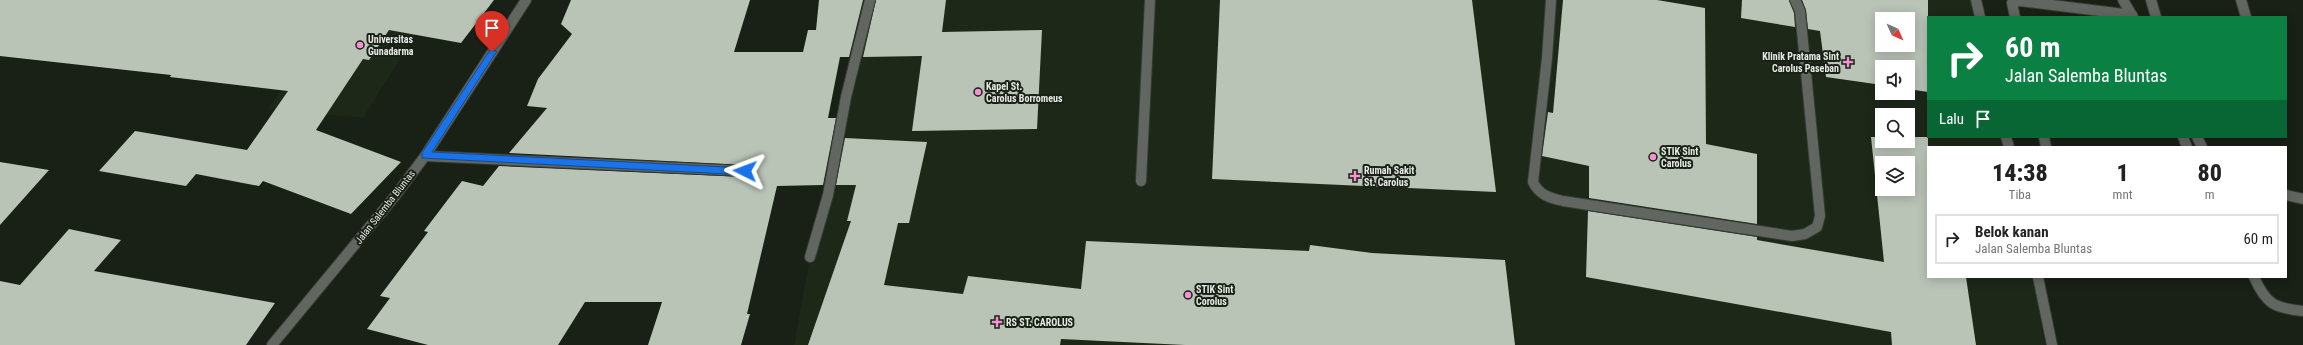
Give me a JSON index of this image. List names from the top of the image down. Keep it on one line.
{"streets":{"street":["Jalan Salemba Bluntas"]},"places":{"other":["Universitas Gunadarma","Kapel St. Carolus Borromeus","STIK Sint Carolus","STIK Sint Corolus"],"health":["Klinik Pratama Sint Carolus Paseban","Rumah Sakit St. Carolus","RS ST. CAROLUS"]},"north":"bottom right","page":{"turn":["60 m","Jalan Salemba Bluntas"],"then":"Lalu","eta":["14:38","Tiba","1","mnt","80","m"],"list":[{"name":"Belok kanan","note":"Jalan Salemba Bluntas","value":"60 m"}]}}
